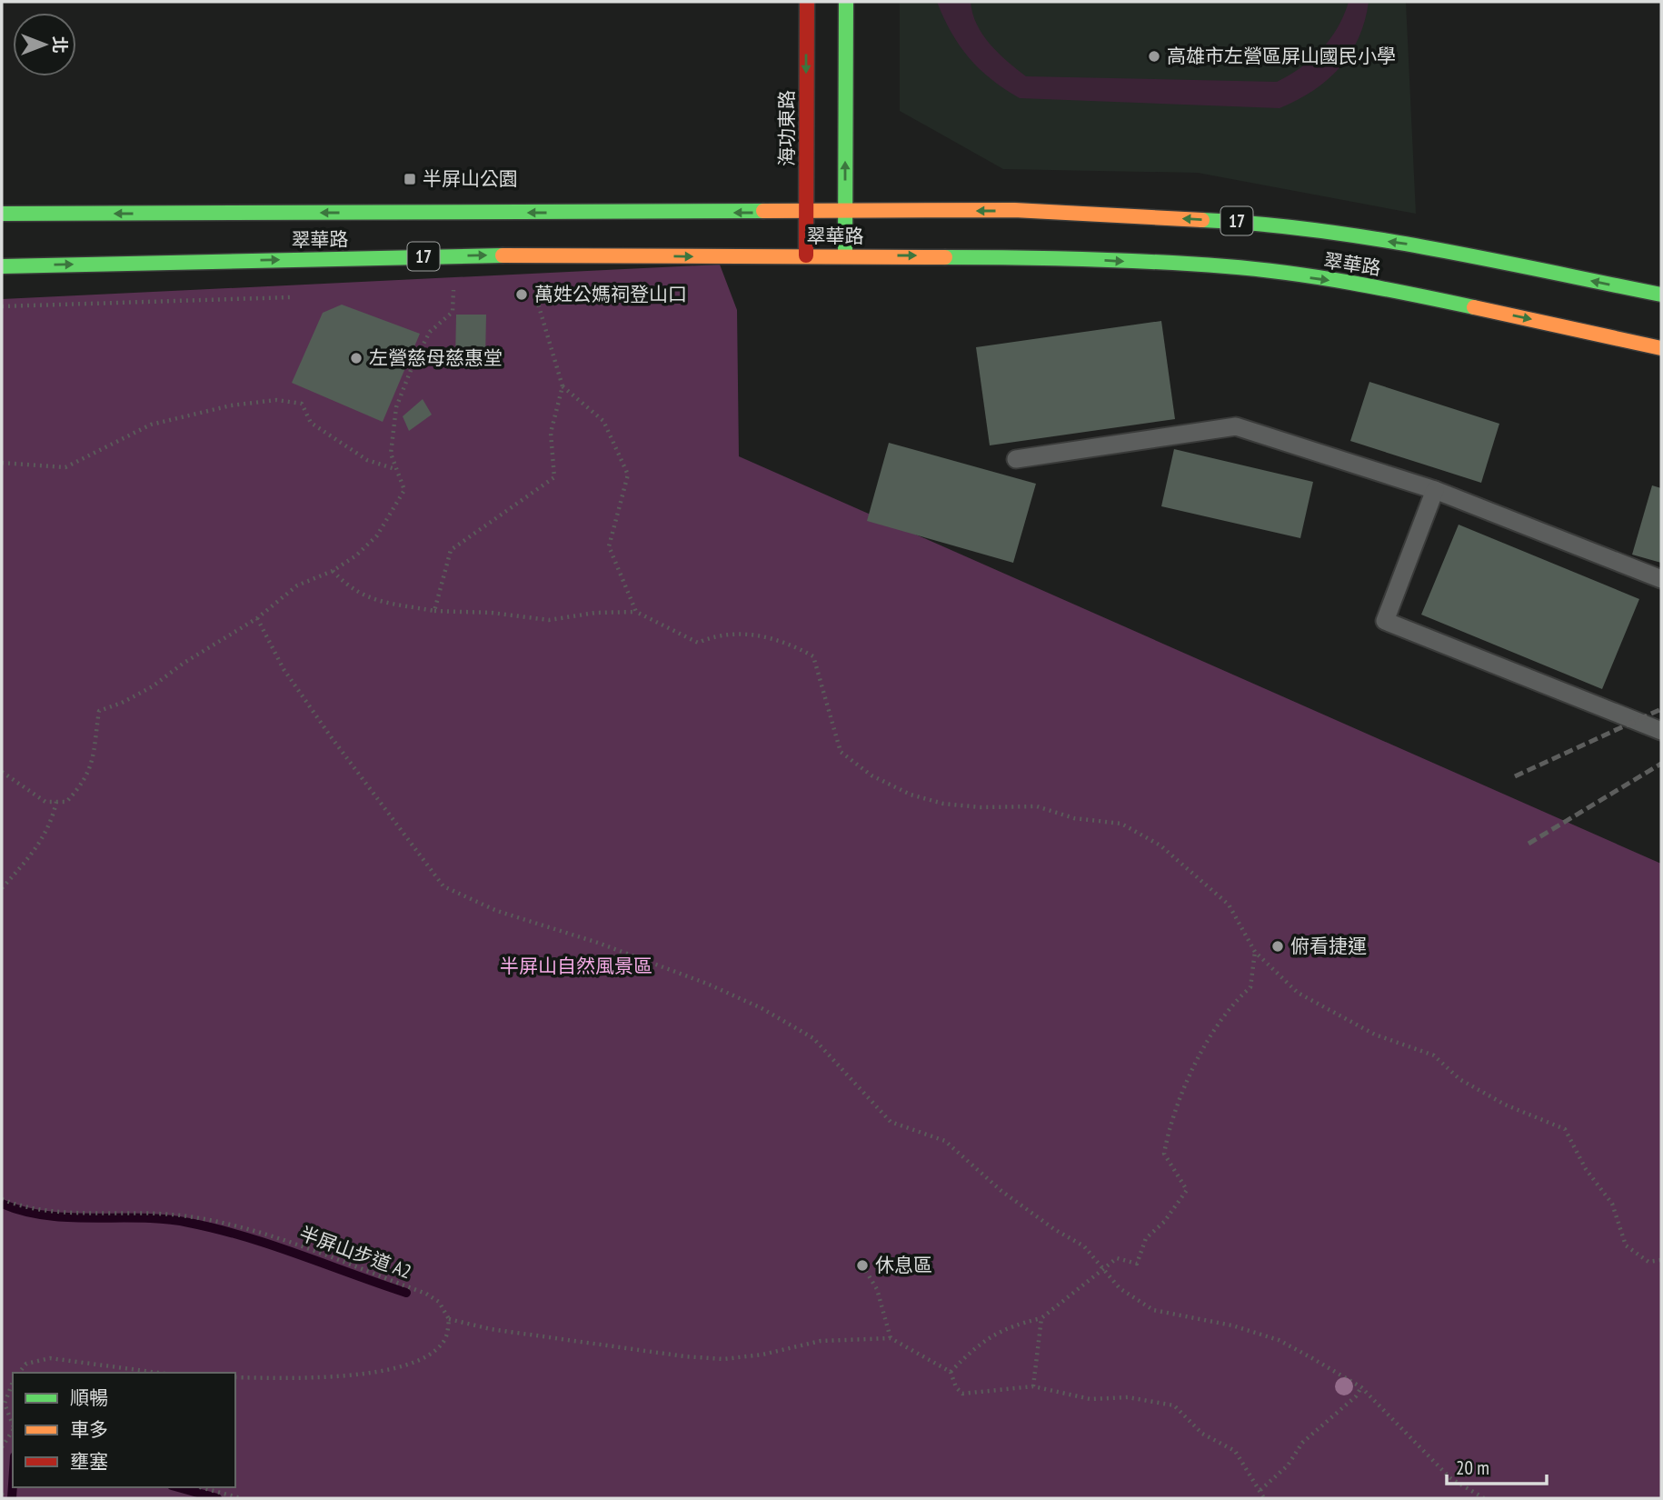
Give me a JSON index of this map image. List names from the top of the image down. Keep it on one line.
{"streets":{"main road":["海功東路","17","翠華路"],"path":["半屏山步道 A2"]},"crossings":[["海功東路","翠華路"]],"parks":["半屏山自然風景區"],"places":{"other":["高雄市左營區屏山國民小學","萬姓公媽祠登山口","左營慈母慈惠堂","俯看捷運","休息區"],"transit":["半屏山公園"]},"legend":["順暢","車多","壅塞"],"scale_bar":"20 m","north":"right"}
